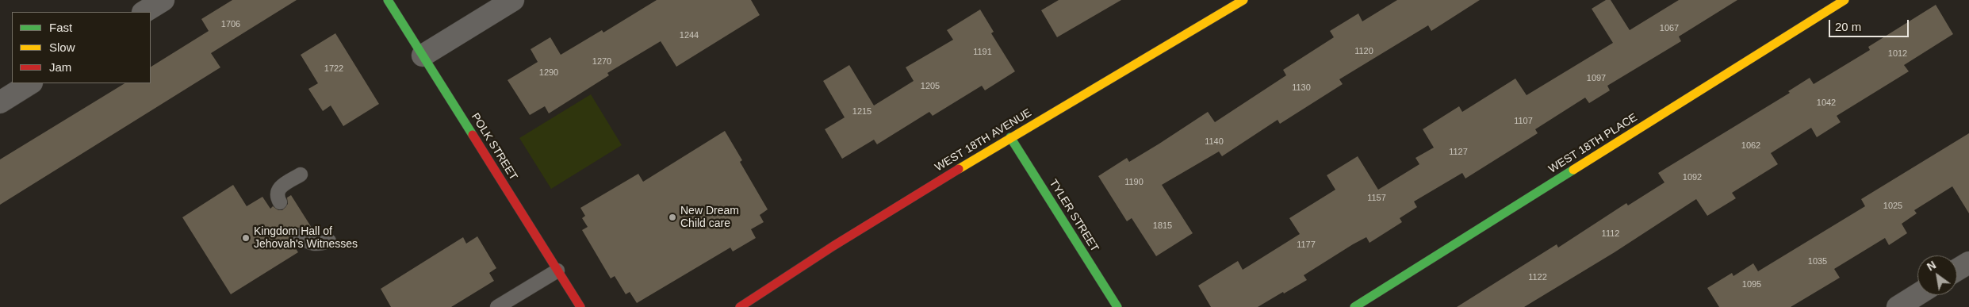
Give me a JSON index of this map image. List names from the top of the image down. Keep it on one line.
{"streets":{"street":["WEST 18TH AVENUE","WEST 18TH PLACE","POLK STREET","TYLER STREET"]},"crossings":[["WEST 18TH AVENUE","TYLER STREET"]],"places":["New Dream Child care","Kingdom Hall of Jehovah's Witnesses"],"house_numbers":["1706","1067","1244","1120","1191","1012","1270","1722","1290","1097","1205","1130","1042","1215","1107","1140","1062","1127","1092","1190","1157","1025","1815","1112","1177","1035","1122","1095"],"legend":["Fast","Slow","Jam"],"scale_bar":"20 m","north":"top left"}
